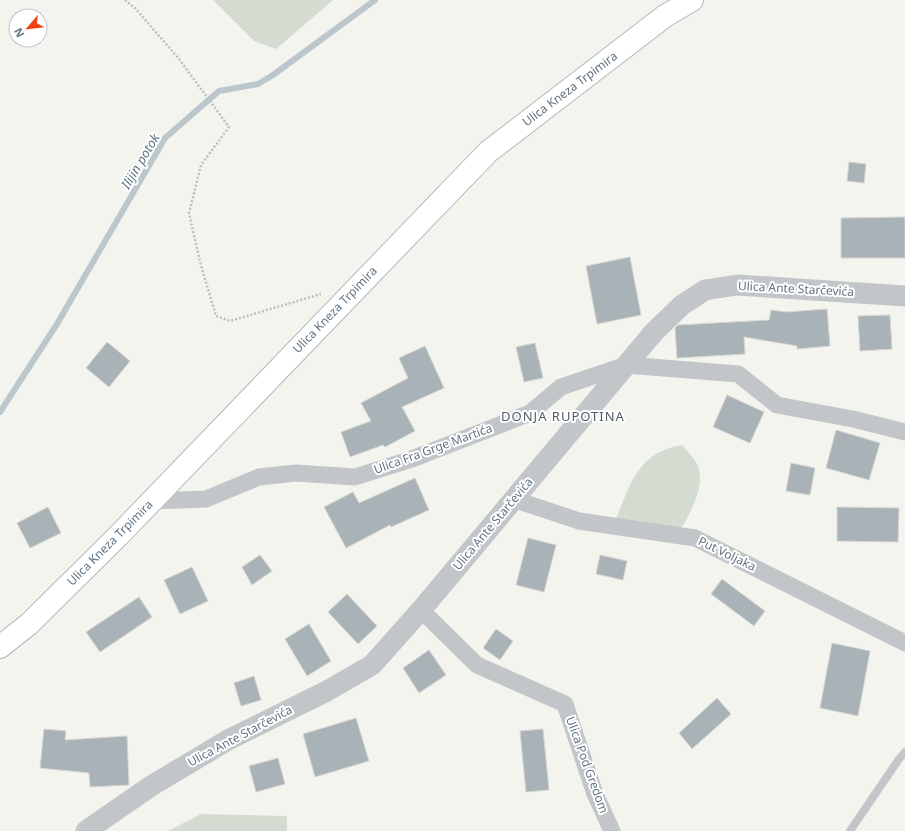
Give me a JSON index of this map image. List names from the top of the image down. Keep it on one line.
{"streets":{"main road":["Ulica Kneza Trpimira"],"street":["Ulica Ante Starčevića","Ulica Fra Grge Martića","Put Voljaka","Ulica Pod Gredom"]},"crossings":[["Ulica Kneza Trpimira","Ulica Fra Grge Martića"],["Ulica Ante Starčevića","Ulica Fra Grge Martića"],["Ulica Ante Starčevića","Put Voljaka"],["Ulica Ante Starčevića","Ulica Pod Gredom"]],"districts":["DONJA RUPOTINA"],"water":["Ilijin potok"],"north":"bottom left"}
